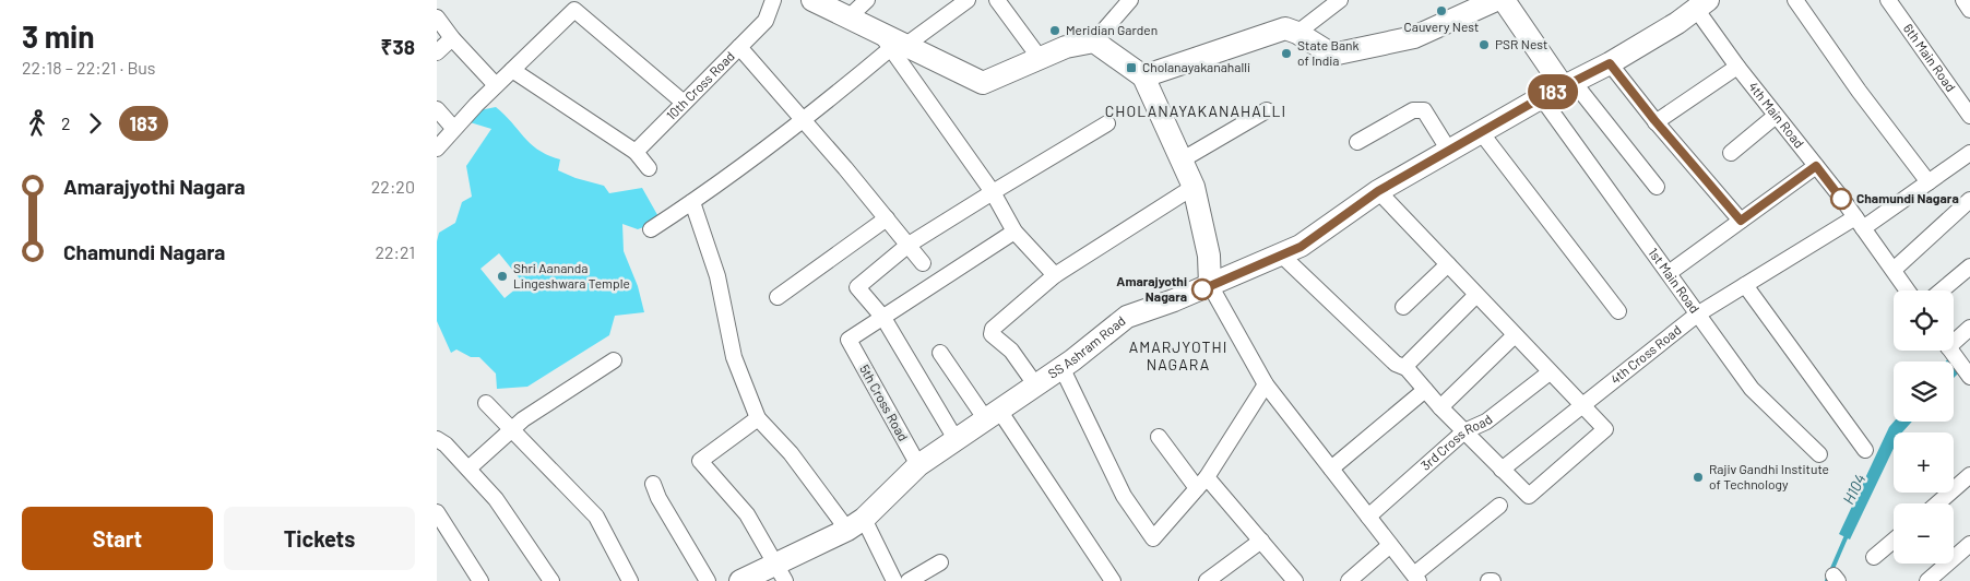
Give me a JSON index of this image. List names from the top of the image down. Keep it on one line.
{"streets":{"street":["6th Main Road","10th Cross Road","4th Main Road","1st Main Road","SS Ashram Road","4th Cross Road","5th Cross Road","3rd Cross Road"]},"crossings":[["4th Main Road","SS Ashram Road"],["4th Main Road","4th Cross Road"],["1st Main Road","SS Ashram Road"],["1st Main Road","4th Cross Road"],["SS Ashram Road","5th Cross Road"]],"districts":["CHOLANAYAKANAHALLI","AMARJYOTHI NAGARA"],"water":["H104"],"places":{"other":["Cauvery Nest","Meridian Garden","PSR Nest","State Bank of India","Chamundi Nagara","Shri Aananda Lingeshwara Temple","Amarajyothi Nagara","Rajiv Gandhi Institute of Technology"],"transit":["Cholanayakanahalli"]},"lines":["bus line 183"],"page":{"heading":["3 min","22:18 – 22:21 · Bus","₹38"],"on_map":"183","legs":["2","183"],"list":[{"name":"Amarajyothi Nagara","value":"22:20"},{"name":"Chamundi Nagara","value":"22:21"}],"map_buttons":["+","−"],"buttons":["Start","Tickets"]}}
